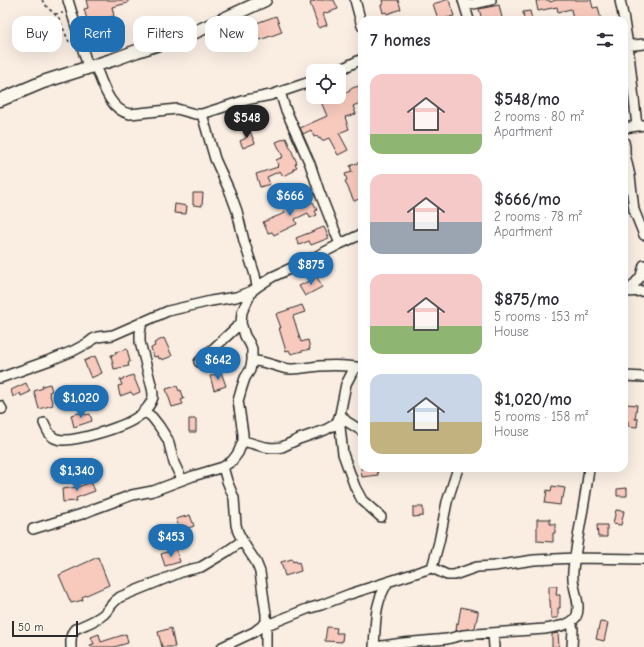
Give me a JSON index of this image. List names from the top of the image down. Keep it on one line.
{"scale_bar":"50 m","page":{"chip":["Buy","Rent","Filters","New"],"heading":"7 homes","list":[{"name":"$548/mo","note":"2 rooms · 80 m² · Apartment"},{"name":"$666/mo","note":"2 rooms · 78 m² · Apartment"},{"name":"$875/mo","note":"5 rooms · 153 m² · House"},{"name":"$1,020/mo","note":"5 rooms · 158 m² · House"}],"price":["$548","$666","$875","$642","$1,020","$1,340","$453"],"scale":"50 m"}}
